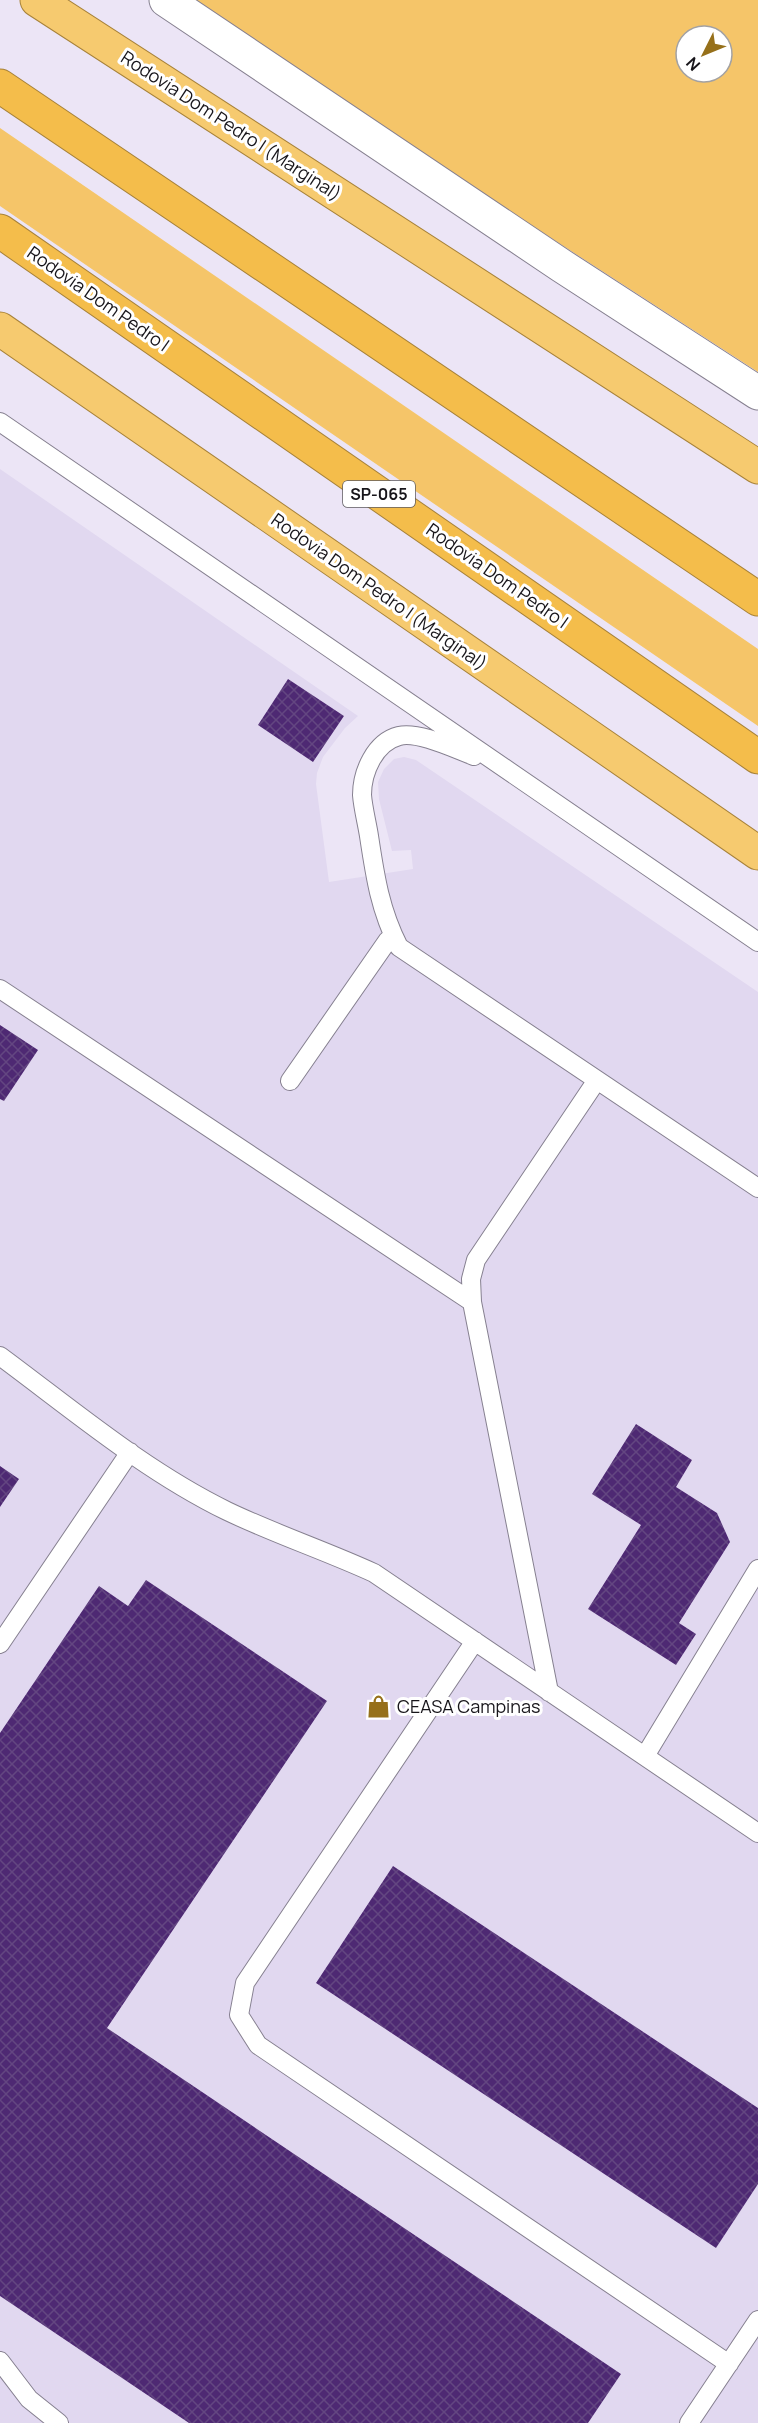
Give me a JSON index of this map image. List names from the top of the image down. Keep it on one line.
{"streets":{"highway":["Rodovia Dom Pedro I (Marginal)","Rodovia Dom Pedro I","SP-065"]},"places":{"shop":["CEASA Campinas"]},"north":"bottom left"}
